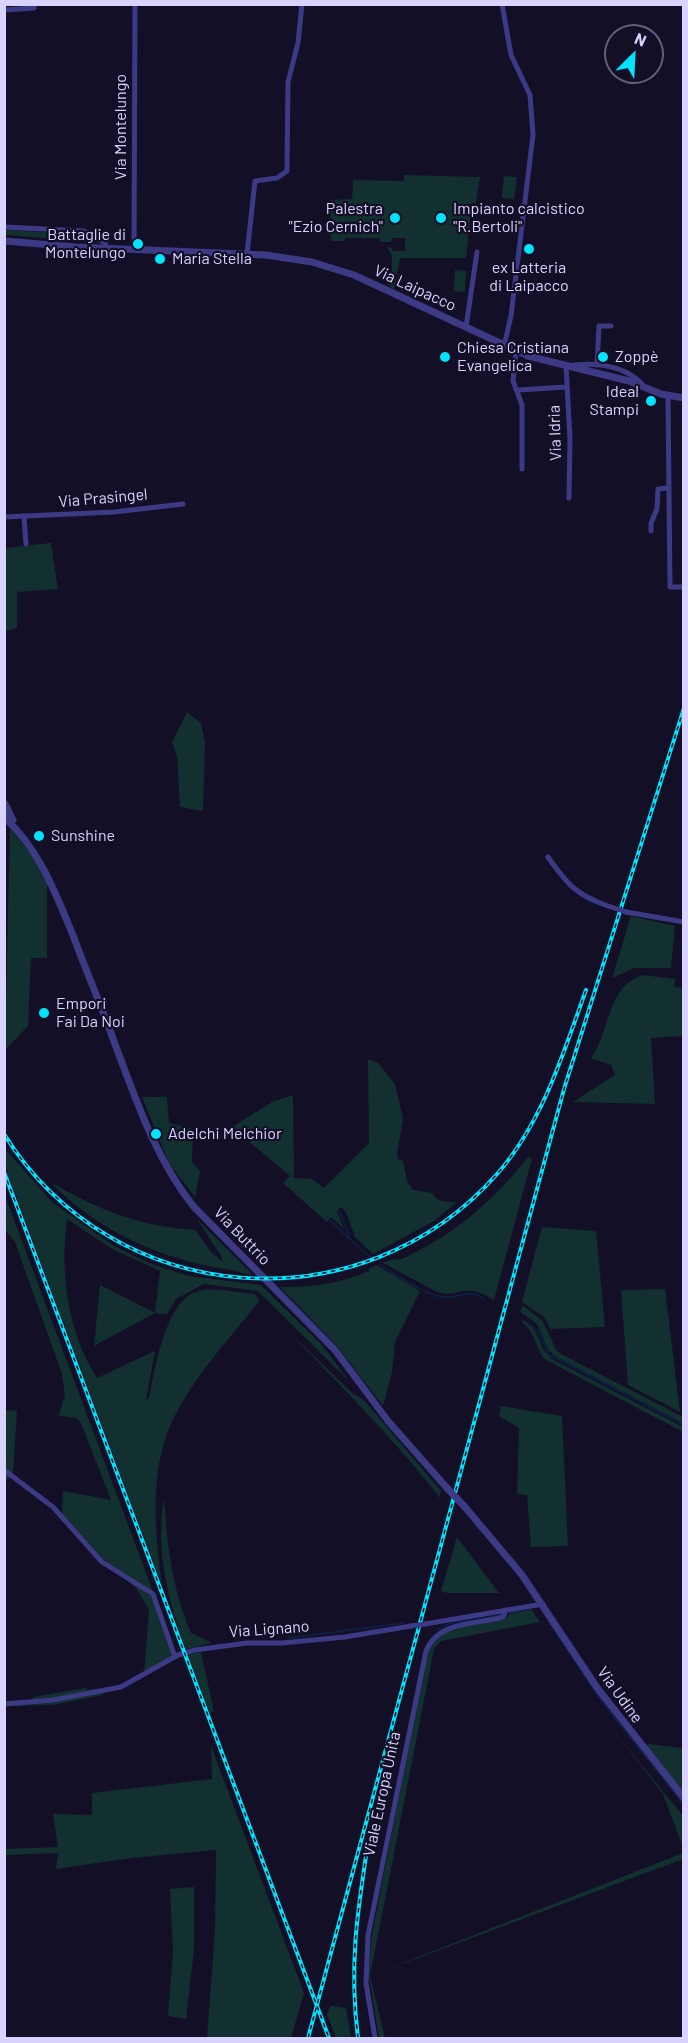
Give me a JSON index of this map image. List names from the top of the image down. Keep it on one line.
{"streets":{"street":["Via Montelungo","Via Laipacco","Via Idria","Via Prasingel","Via Buttrio","Via Lignano","Via Udine","Viale Europa Unita"]},"crossings":[["Via Montelungo","Via Laipacco"],["Via Laipacco","Via Idria"],["Via Buttrio","Via Lignano"],["Via Buttrio","Via Udine"],["Via Lignano","Via Udine"],["Via Lignano","Viale Europa Unita"]],"places":["Palestra \"Ezio Cernich\"","Impianto calcistico \"R.Bertoli\"","Battaglie di Montelungo","ex Latteria di Laipacco","Maria Stella","Chiesa Cristiana Evangelica","Zoppè","Ideal Stampi","Sunshine","Empori Fai Da Noi","Adelchi Melchior"],"north":"top right"}
